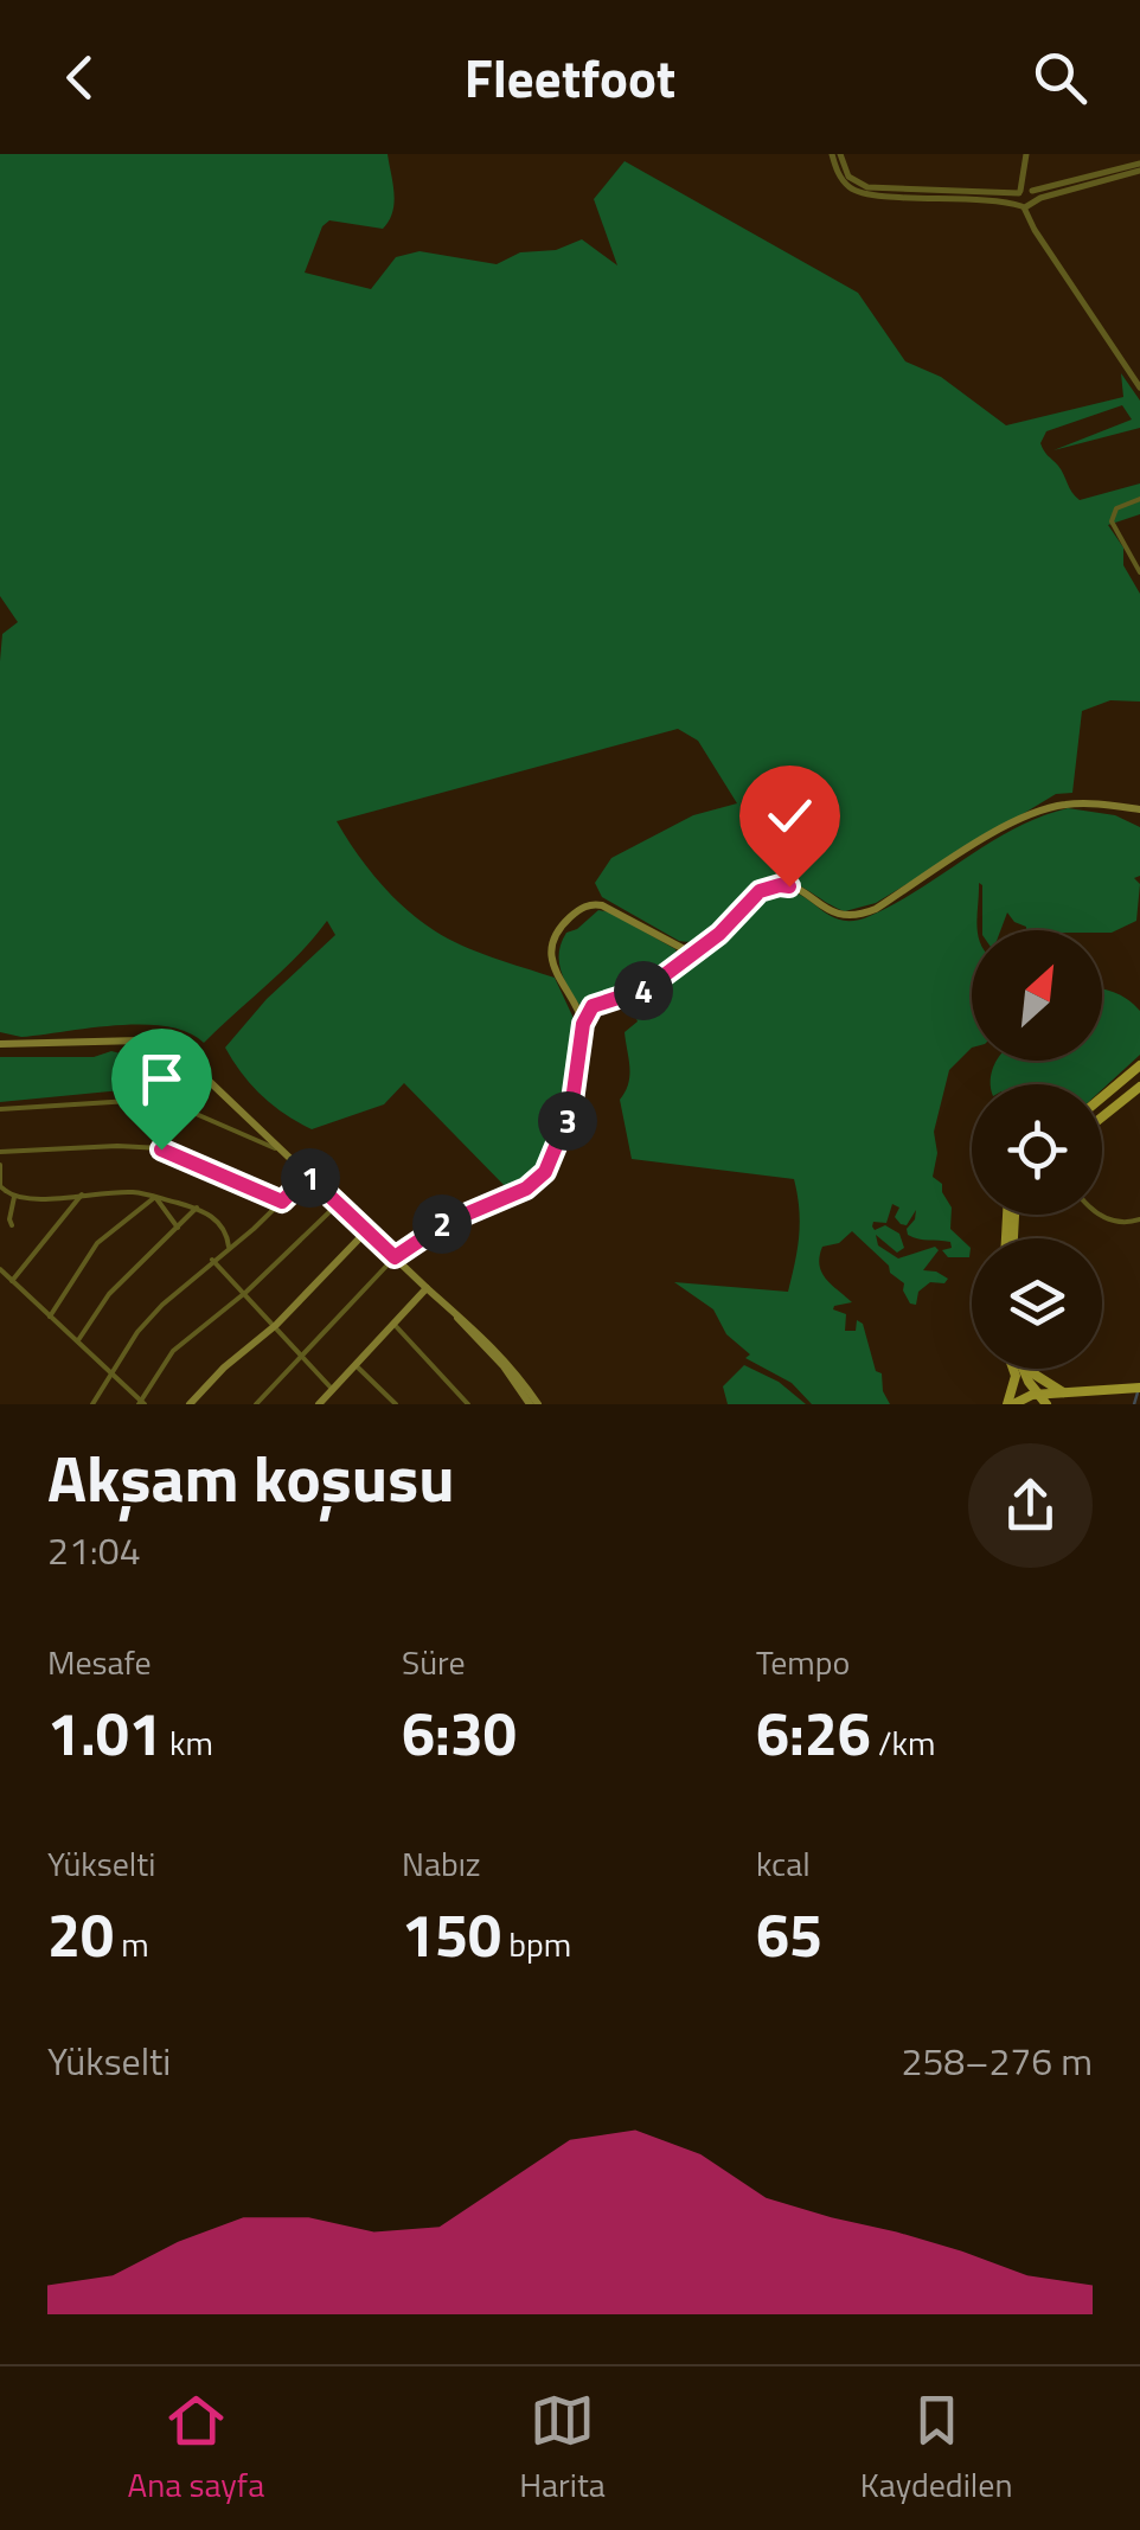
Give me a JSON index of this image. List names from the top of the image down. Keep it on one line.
{"north":"top right","page":{"header":"Fleetfoot","pins":["4","3","1","2"],"heading":["Akşam koşusu","21:04"],"stats":[["Mesafe","1.01 km"],["Süre","6:30"],["Tempo","6:26 /km"],["Yükselti","20 m"],["Nabız","150 bpm"],["kcal","65"]],"chart":["Yükselti","258–276 m"],"tabs":["Ana sayfa","Harita","Kaydedilen"]}}
